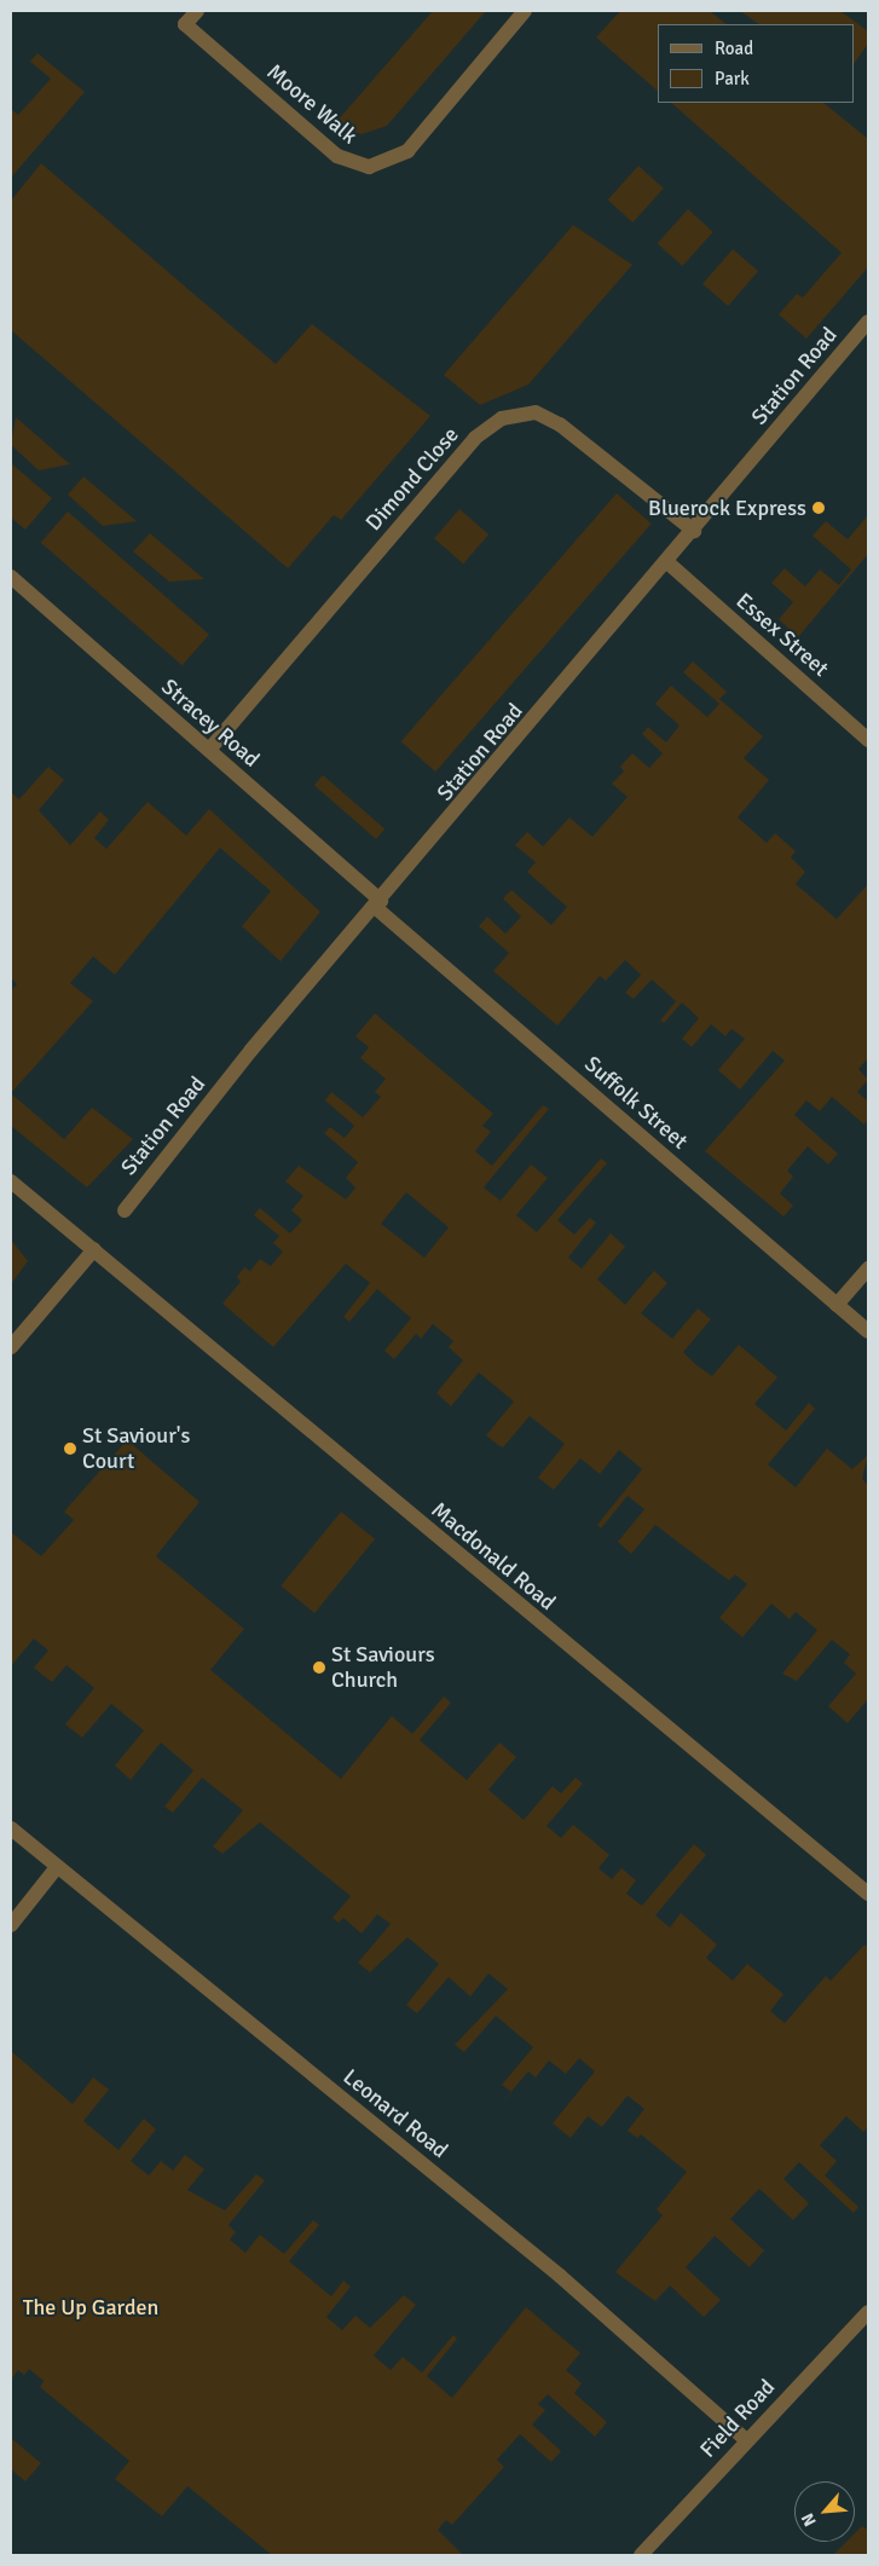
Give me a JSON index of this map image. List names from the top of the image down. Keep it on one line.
{"streets":{"street":["Moore Walk","Station Road","Dimond Close","Essex Street","Stracey Road","Suffolk Street","Macdonald Road","Leonard Road","Field Road"]},"crossings":[["Station Road","Dimond Close"],["Station Road","Essex Street"],["Station Road","Stracey Road"],["Station Road","Suffolk Street"],["Dimond Close","Stracey Road"],["Stracey Road","Suffolk Street"],["Leonard Road","Field Road"]],"parks":["The Up Garden"],"places":["Bluerock Express","St Saviour's Court","St Saviours Church"],"legend":["Road","Park"],"north":"bottom left"}
